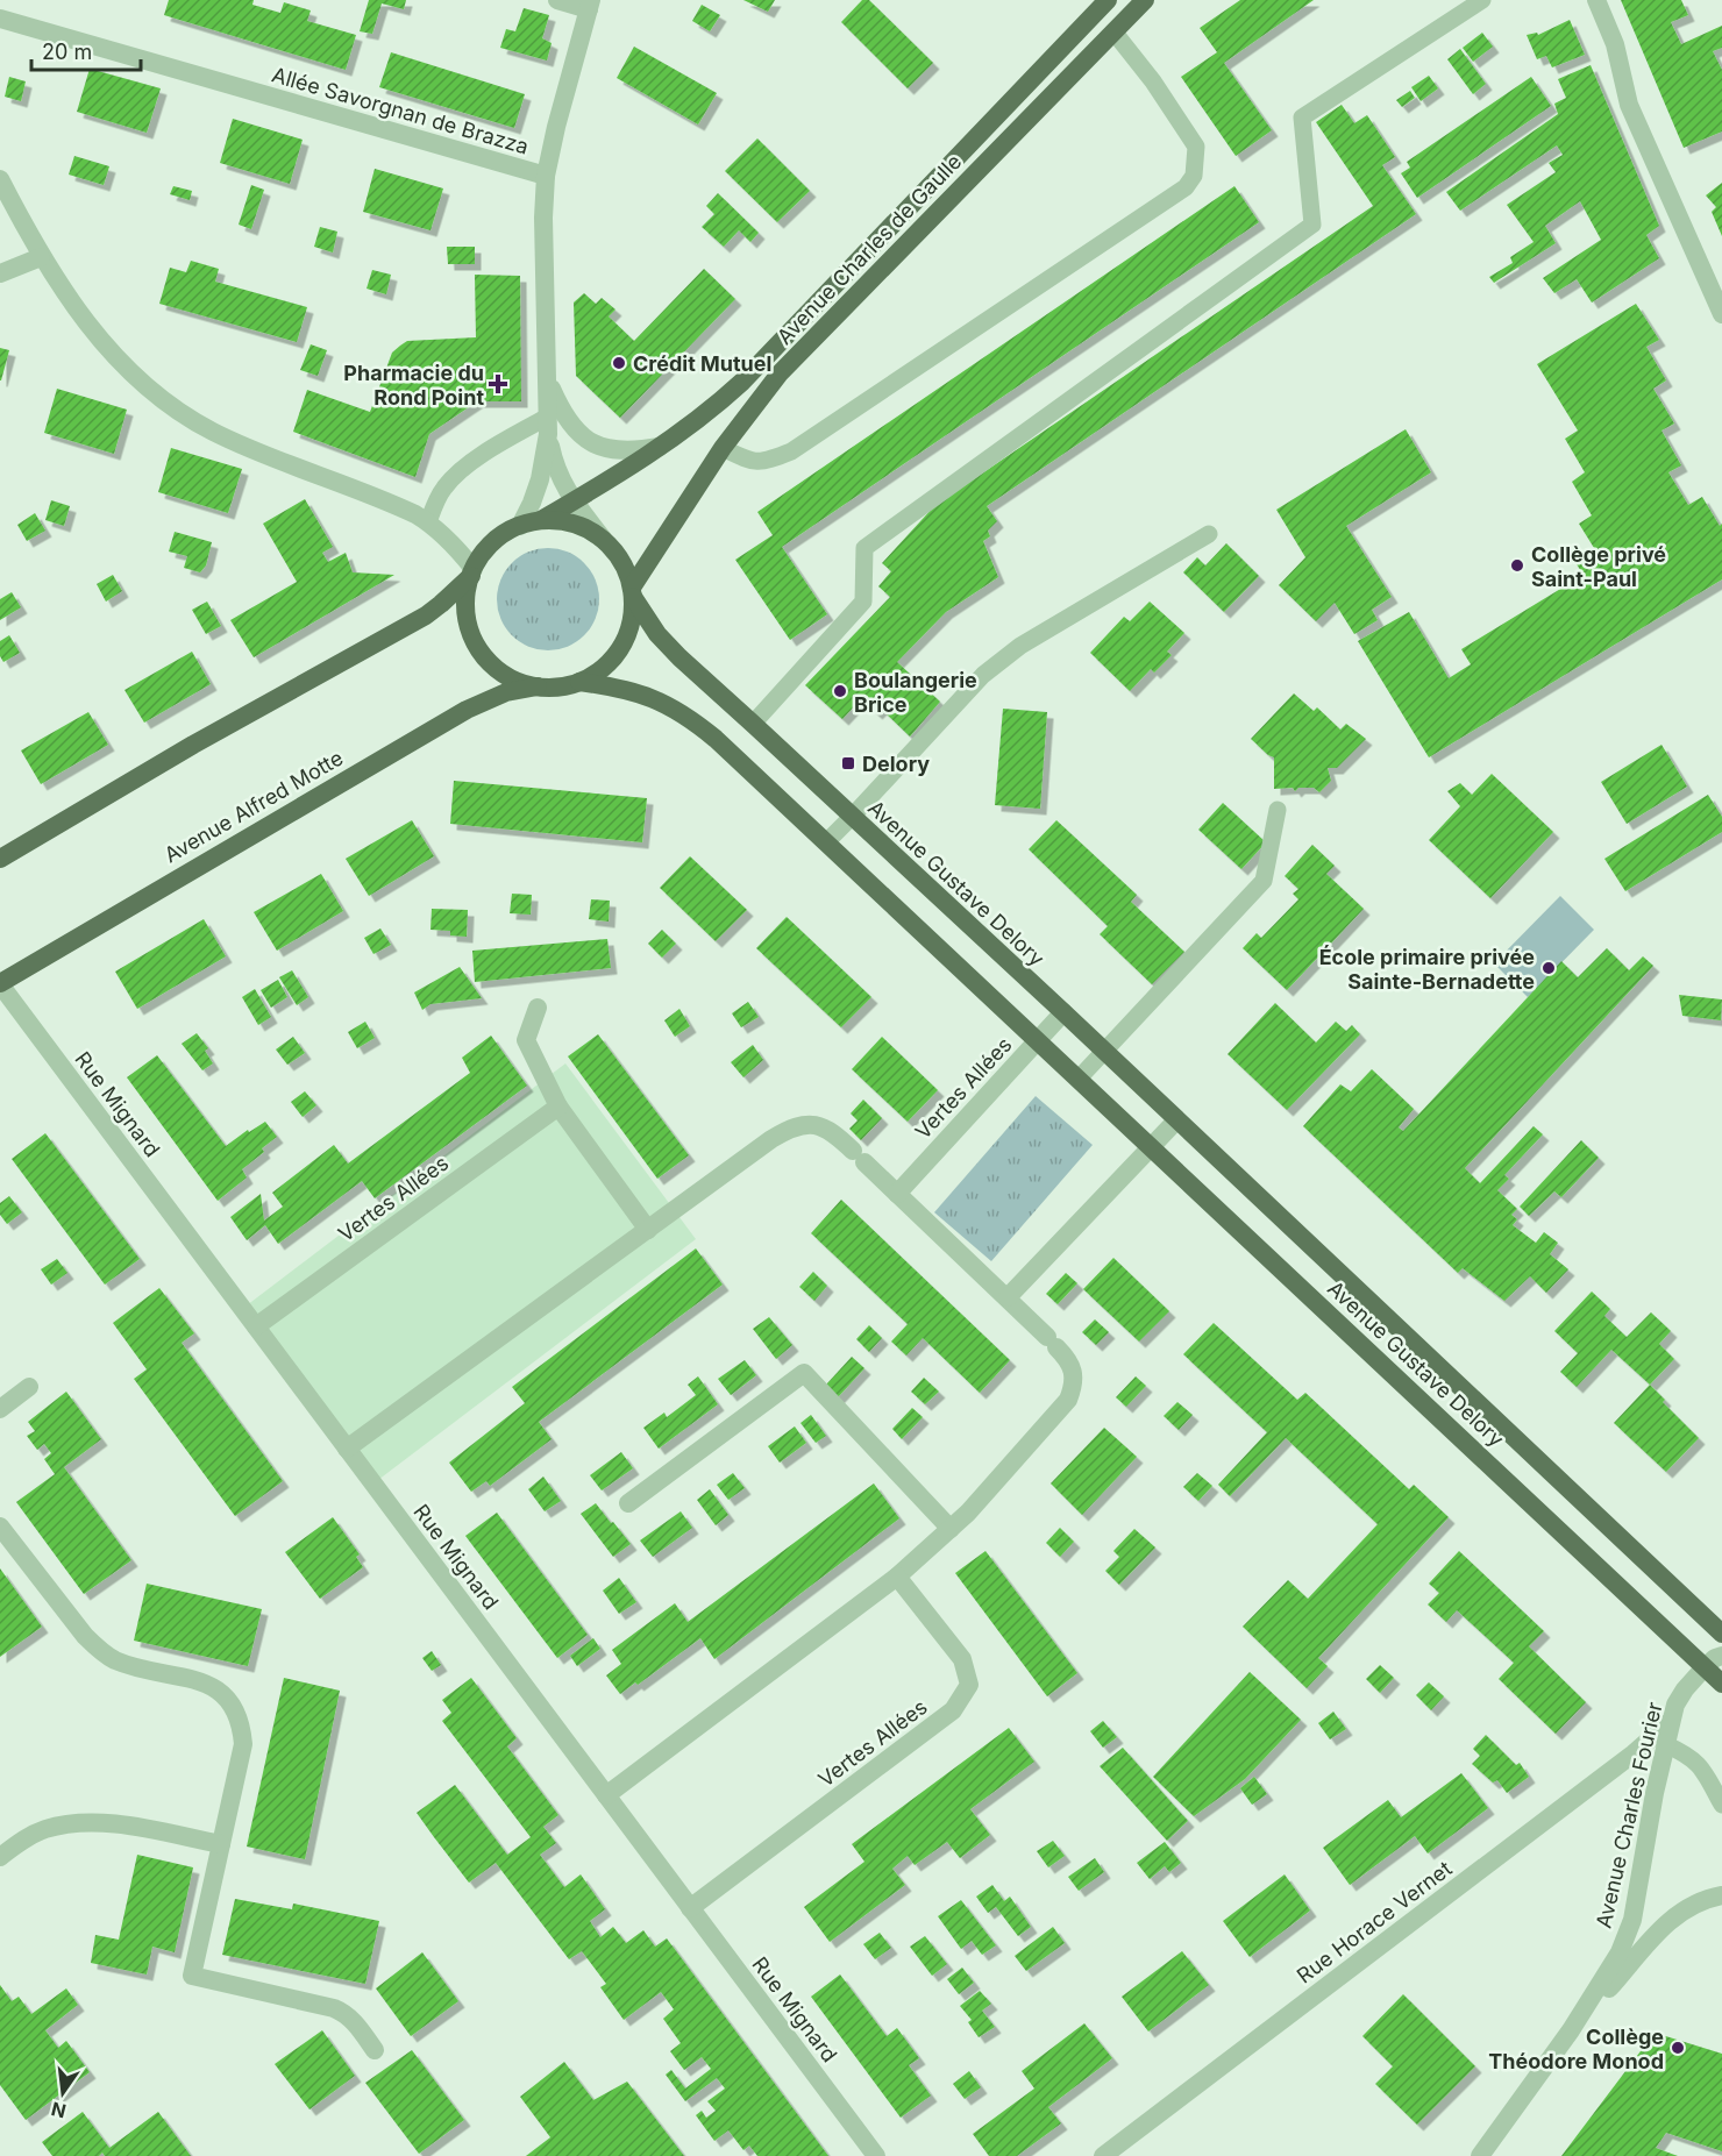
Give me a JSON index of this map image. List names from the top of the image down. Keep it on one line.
{"streets":{"main road":["Avenue Charles de Gaulle","Avenue Alfred Motte","Avenue Gustave Delory"],"street":["Allée Savorgnan de Brazza","Vertes Allées","Rue Mignard","Avenue Charles Fourier","Rue Horace Vernet"]},"crossings":[["Avenue Charles de Gaulle","Avenue Alfred Motte"],["Avenue Charles de Gaulle","Avenue Gustave Delory"],["Avenue Alfred Motte","Avenue Gustave Delory"],["Avenue Alfred Motte","Rue Mignard"],["Avenue Gustave Delory","Vertes Allées"],["Avenue Gustave Delory","Avenue Charles Fourier"],["Vertes Allées","Rue Mignard"],["Avenue Charles Fourier","Rue Horace Vernet"]],"places":{"other":["Crédit Mutuel","Collège privé Saint-Paul","Boulangerie Brice","École primaire privée Sainte-Bernadette","Collège Théodore Monod"],"health":["Pharmacie du Rond Point"],"transit":["Delory"]},"scale_bar":"20 m","north":"bottom"}
